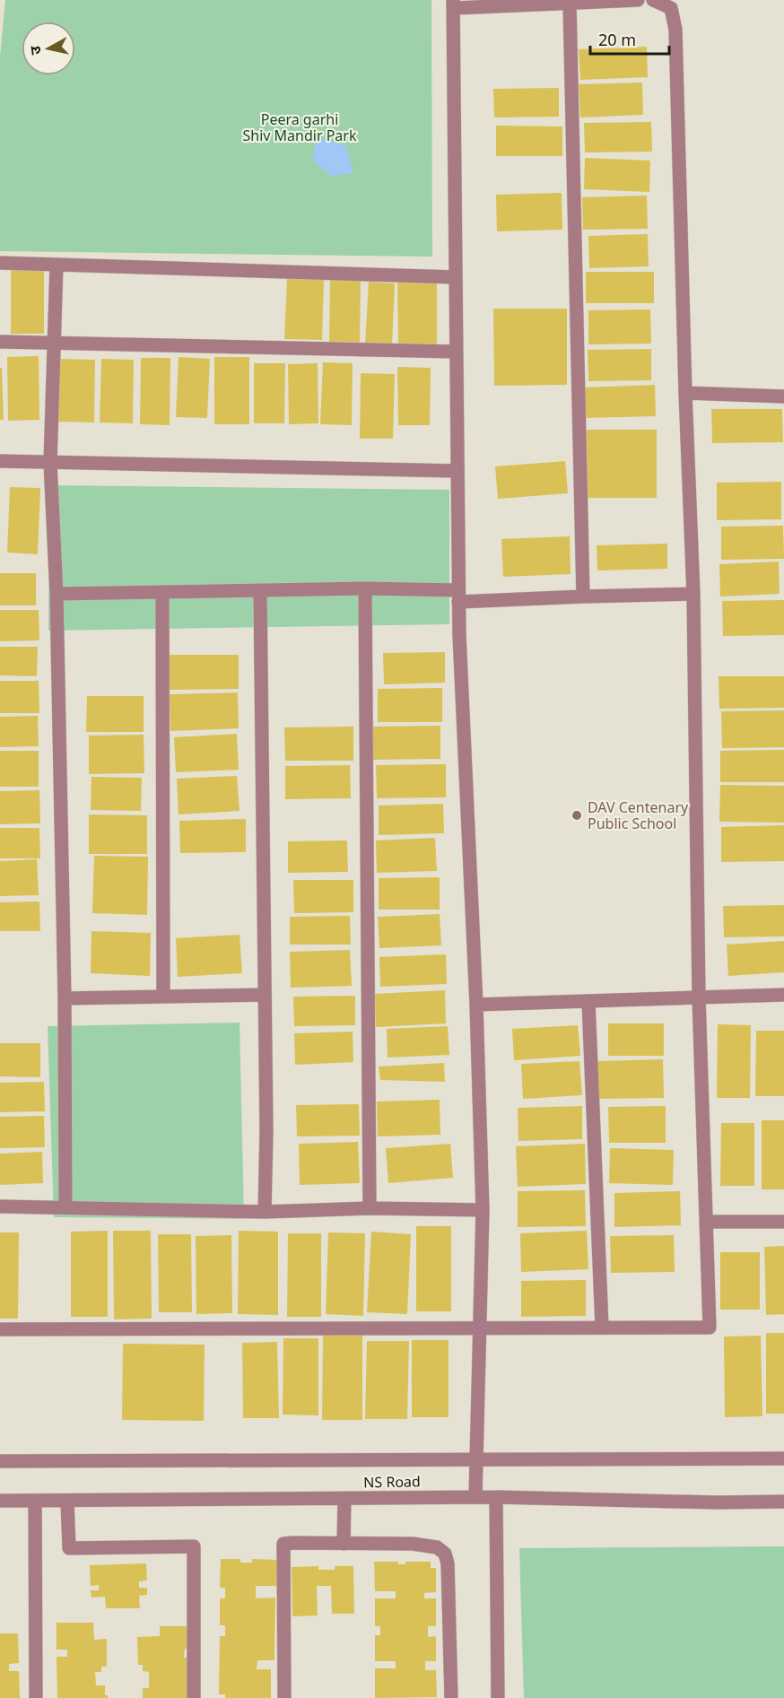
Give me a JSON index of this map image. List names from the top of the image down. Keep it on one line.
{"streets":{"street":["NS Road"]},"parks":["Peera garhi Shiv Mandir Park"],"places":["DAV Centenary Public School"],"scale_bar":"20 m","north":"left"}
